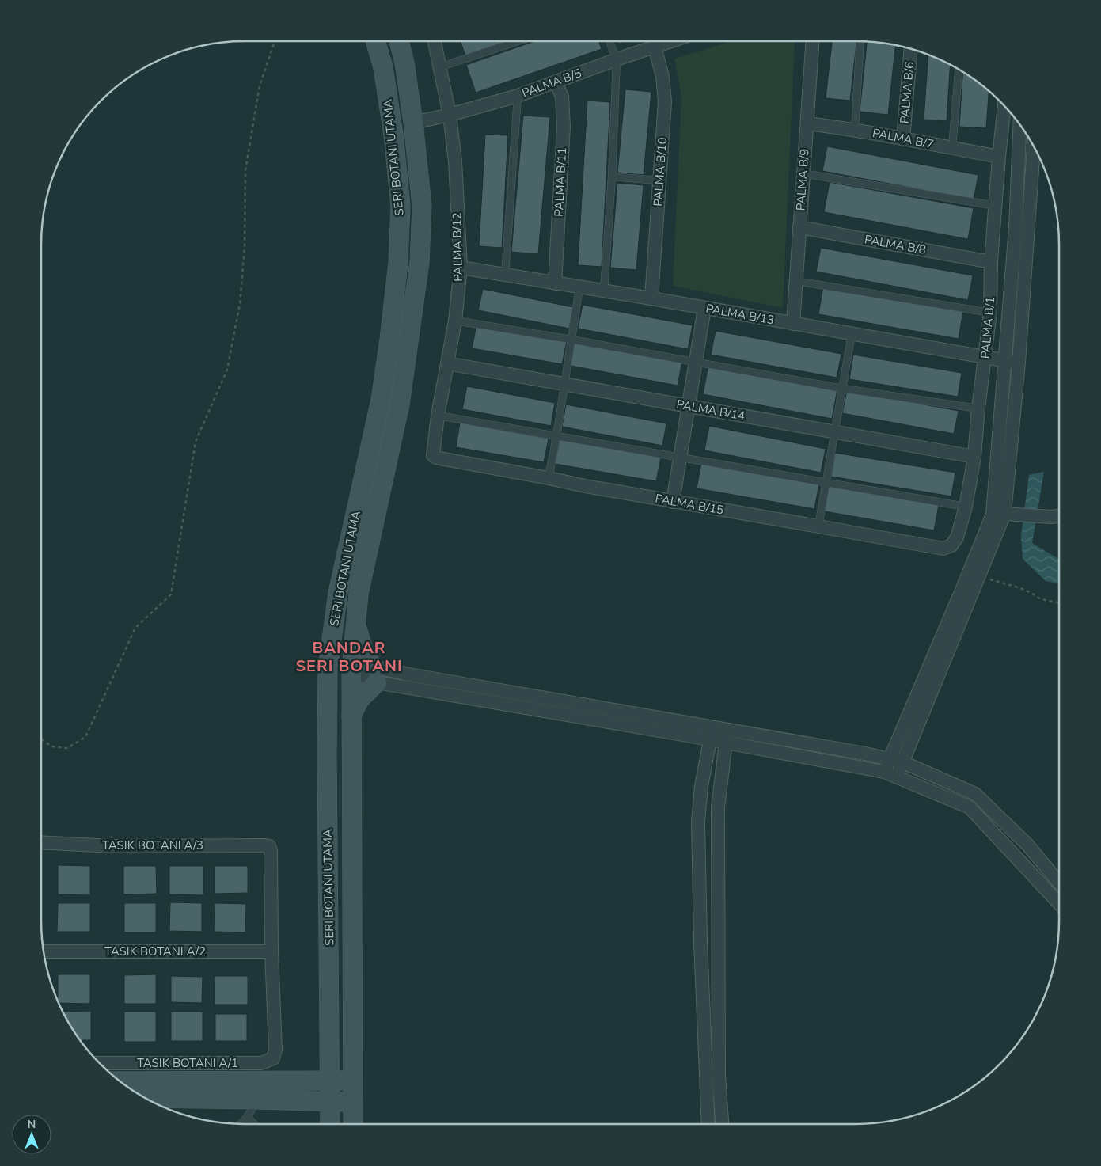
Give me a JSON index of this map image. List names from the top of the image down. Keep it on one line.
{"streets":{"main road":["SERI BOTANI UTAMA"],"street":["PALMA B/5","PALMA B/6","PALMA B/7","PALMA B/10","PALMA B/9","PALMA B/11","PALMA B/8","PALMA B/12","PALMA B/13","PALMA B/1","PALMA B/14","PALMA B/15","TASIK BOTANI A/3","TASIK BOTANI A/2","TASIK BOTANI A/1"]},"crossings":[["PALMA B/5","SERI BOTANI UTAMA"],["PALMA B/5","PALMA B/10"],["PALMA B/5","PALMA B/11"],["PALMA B/5","PALMA B/12"],["PALMA B/6","PALMA B/7"],["PALMA B/7","PALMA B/9"],["PALMA B/7","PALMA B/1"],["PALMA B/10","PALMA B/13"],["PALMA B/9","PALMA B/8"],["PALMA B/9","PALMA B/13"],["PALMA B/11","PALMA B/13"],["PALMA B/8","PALMA B/1"],["PALMA B/12","PALMA B/13"],["PALMA B/12","PALMA B/14"],["PALMA B/12","PALMA B/15"],["PALMA B/13","PALMA B/1"],["PALMA B/1","PALMA B/14"],["PALMA B/1","PALMA B/15"],["TASIK BOTANI A/3","TASIK BOTANI A/2"],["TASIK BOTANI A/3","TASIK BOTANI A/1"],["TASIK BOTANI A/2","TASIK BOTANI A/1"]],"districts":["BANDAR SERI BOTANI"],"north":"top"}
